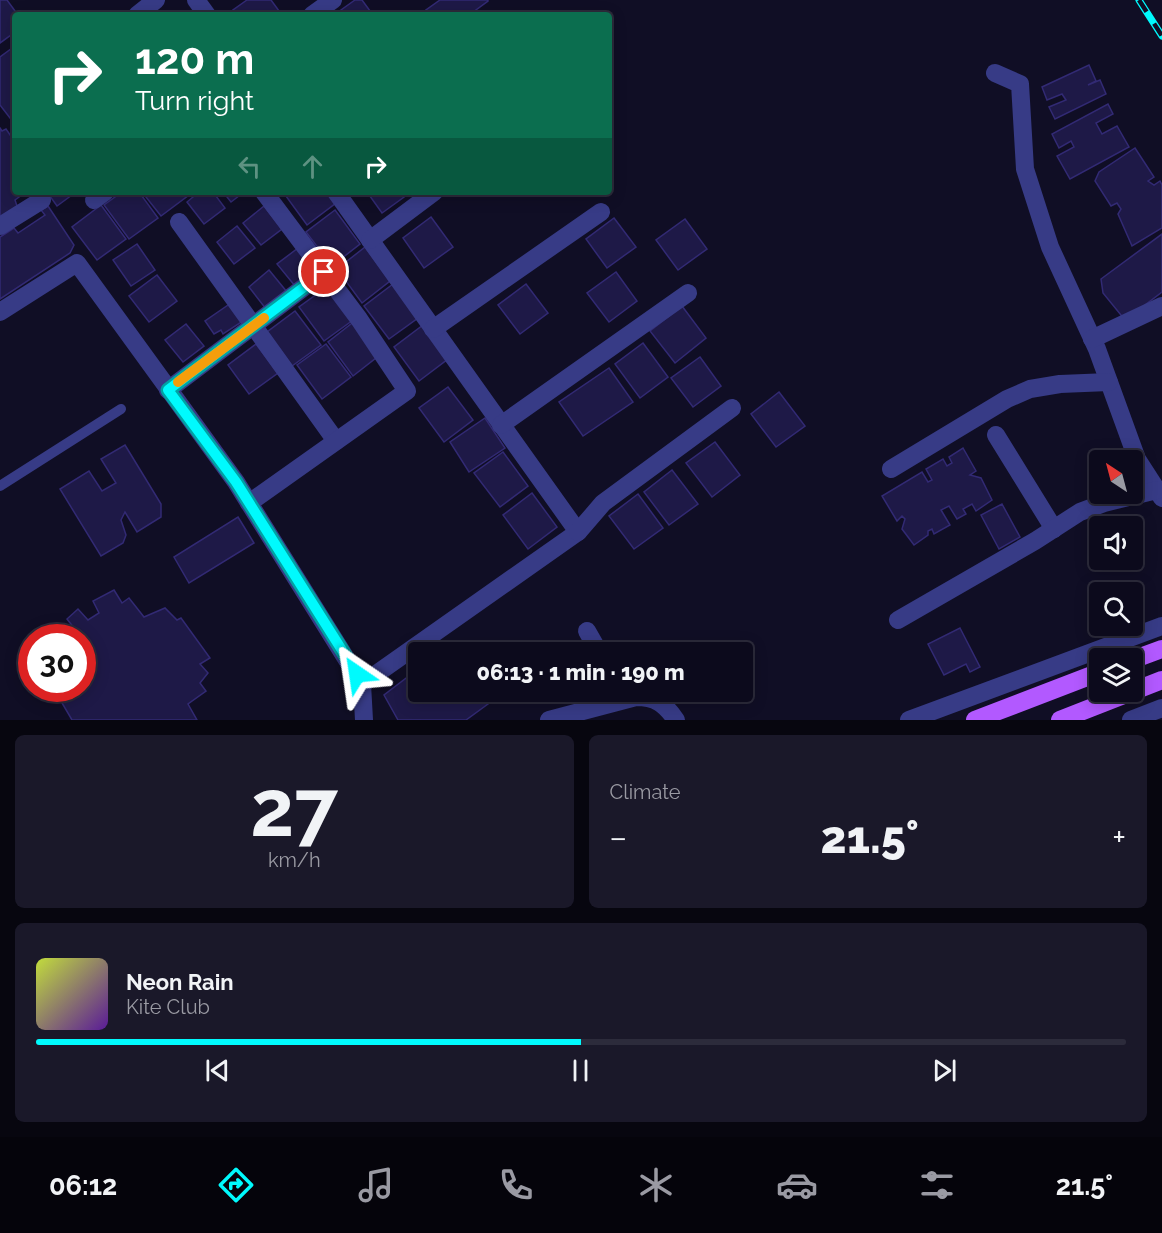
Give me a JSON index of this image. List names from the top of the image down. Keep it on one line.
{"north":"top left","page":{"turn":["120 m","Turn right"],"limit":"30","trip":"06:13 · 1 min · 190 m","tile":[["27","km/h"],"Climate"],"heat":["−","21.5°","+"],"song":["Neon Rain","Kite Club"],"tabs":["06:12","21.5°"]}}
